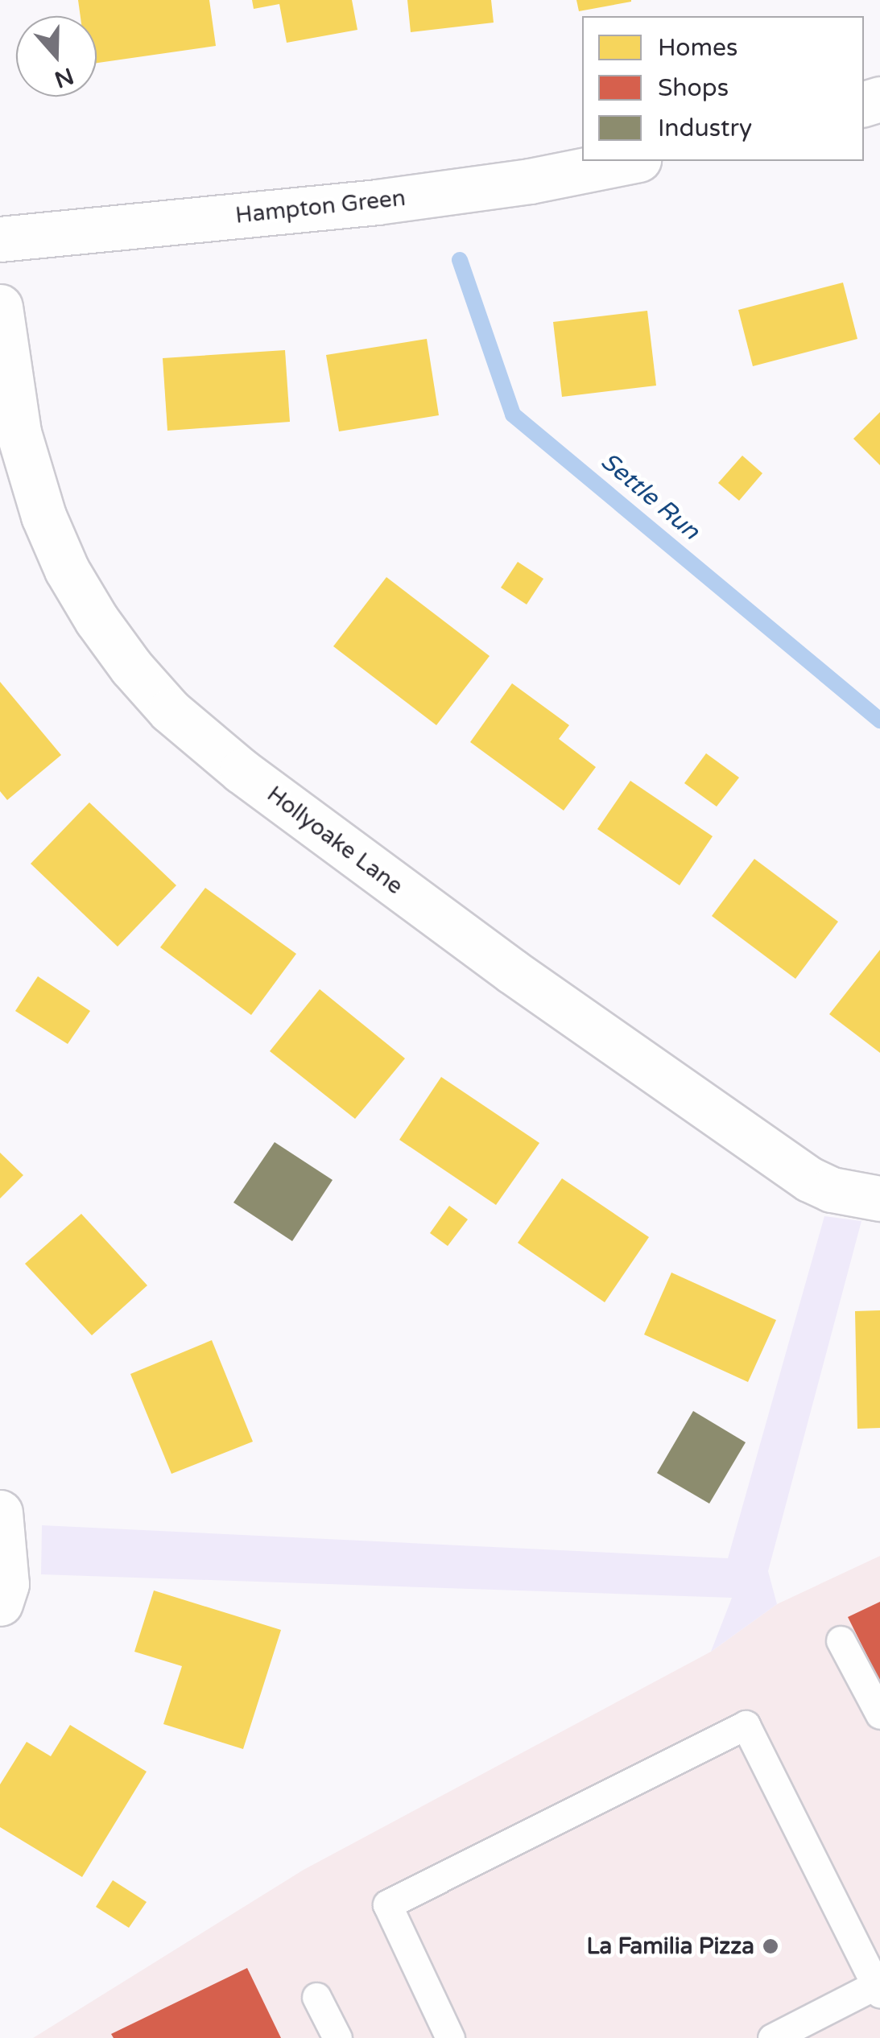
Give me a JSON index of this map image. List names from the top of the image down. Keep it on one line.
{"streets":{"street":["Hampton Green","Hollyoake Lane"]},"water":["Settle Run"],"places":["La Familia Pizza"],"legend":["Homes","Shops","Industry"],"north":"bottom"}
